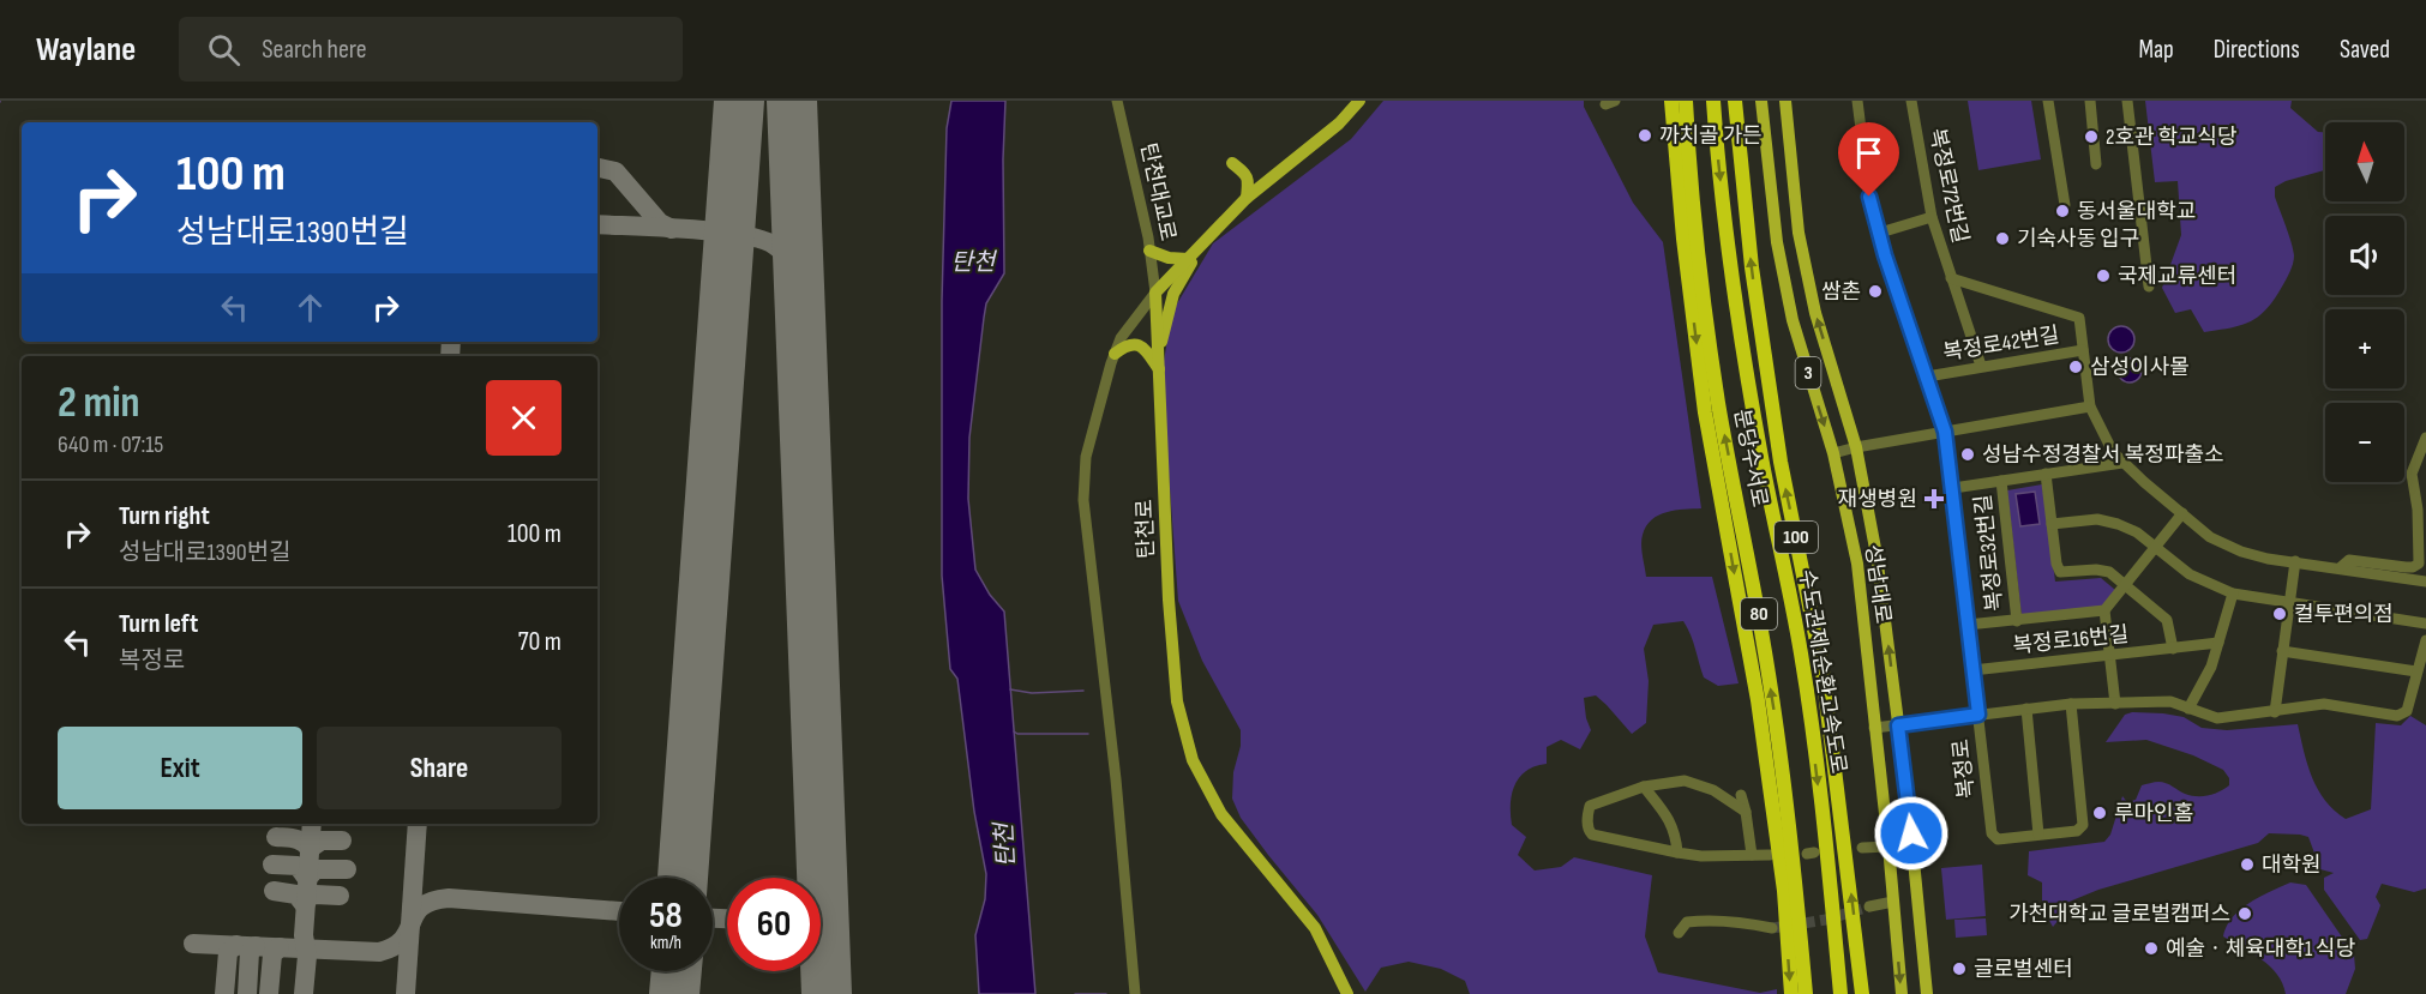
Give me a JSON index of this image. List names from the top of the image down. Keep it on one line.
{"streets":{"highway":["분당수서로","100","80","수도권제1순환고속도로"],"main road":["3","탄천로","성남대로"],"street":["복정로72번길","탄천대교로","복정로42번길","복정로32번길","복정로16번길","복정로"]},"crossings":[["복정로72번길","복정로42번길"],["탄천대교로","탄천로"],["복정로42번길","복정로"],["복정로32번길","복정로"],["복정로16번길","복정로"]],"water":["탄천"],"places":{"other":["까치골 가든","2호관 학교식당","동서울대학교","기숙사동 입구","국제교류센터","쌈촌","삼성이사몰","성남수정경찰서 복정파출소","컬투편의점","루마인홈","대학원","가천대학교 글로벌캠퍼스","예술ㆍ체육대학1 식당","글로벌센터"],"health":["재생병원"]},"north":"top","page":{"header":"Waylane","search":"Search here","nav":["Map","Directions","Saved"],"map_buttons":["+","−"],"turn":["100 m","성남대로1390번길"],"heading":["2 min","640 m · 07:15"],"list":[{"name":"Turn right","note":"성남대로1390번길","value":"100 m"},{"name":"Turn left","note":"복정로","value":"70 m"}],"buttons":["Exit","Share"],"speed":"58 km/h","limit":"60"}}
